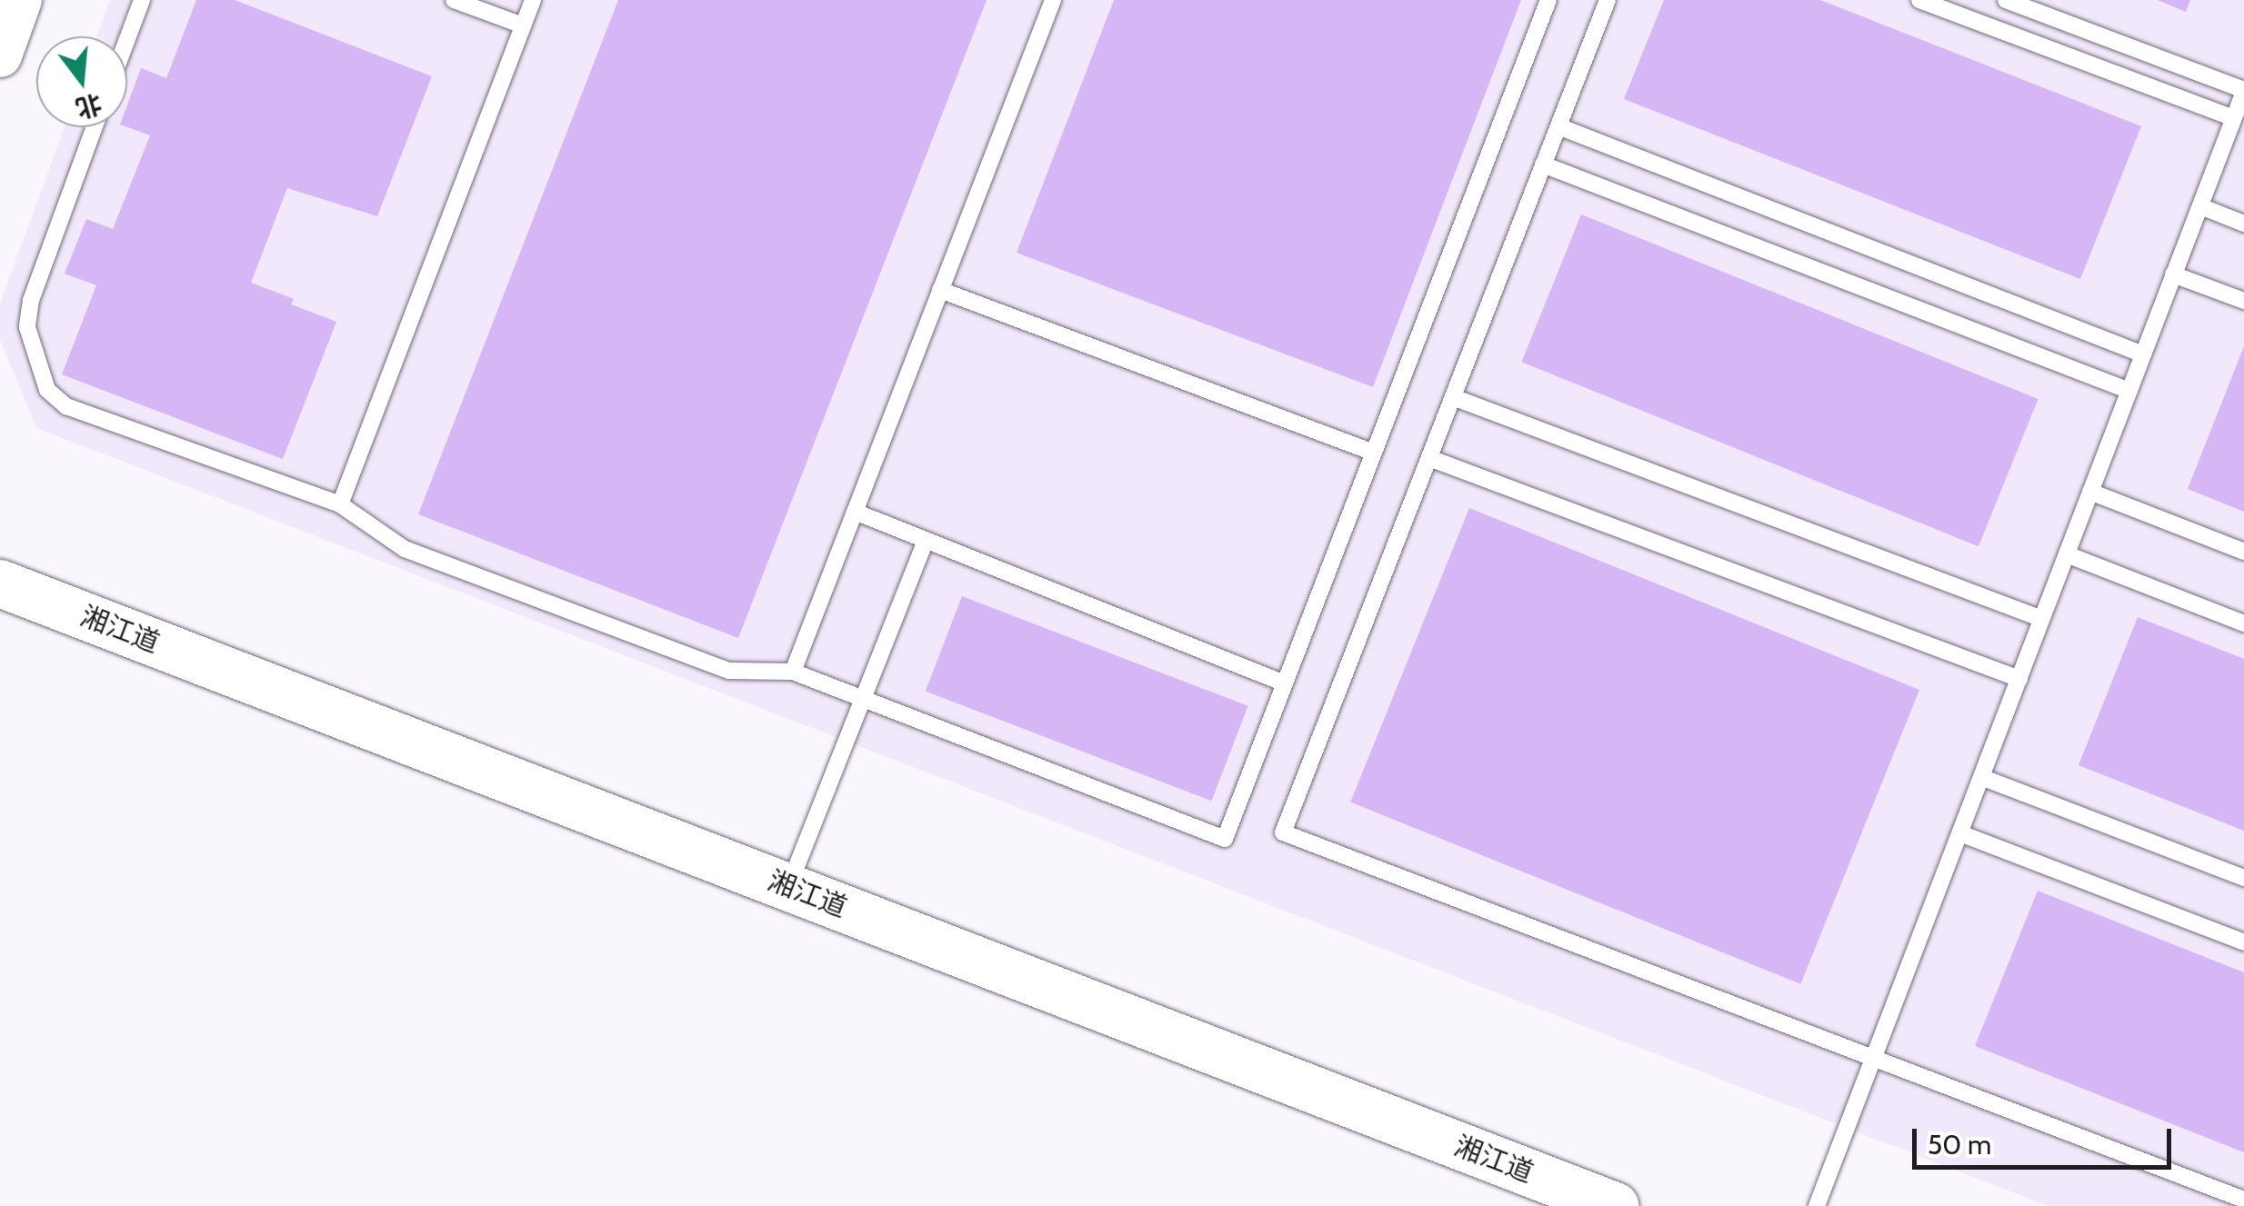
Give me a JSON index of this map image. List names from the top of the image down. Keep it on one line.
{"streets":{"main road":["湘江道"]},"scale_bar":"50 m","north":"bottom"}
